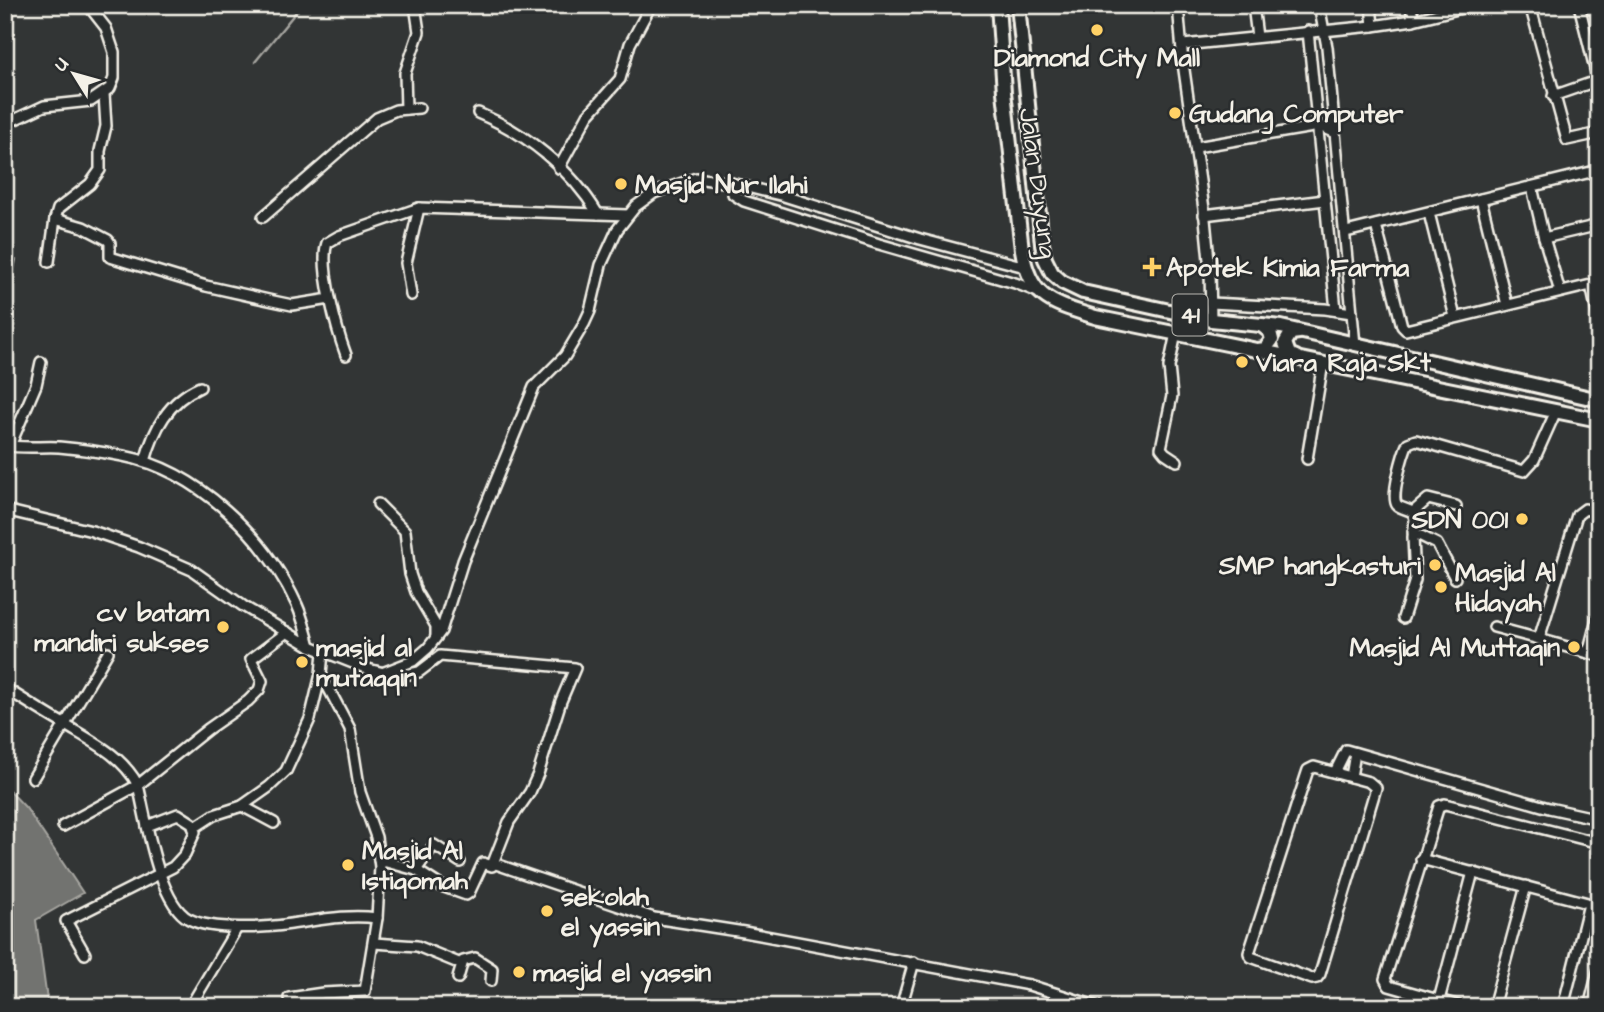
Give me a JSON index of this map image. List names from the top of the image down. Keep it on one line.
{"streets":{"highway":["Jalan Duyung","41"]},"places":{"other":["Diamond City Mall","Gudang Computer","Masjid Nur Ilahi","Viara Raja Skt","SDN 001","SMP hangkasturi","Masjid Al Hidayah","cv batam mandiri sukses","Masjid Al Muttaqin","masjid al mutaqqin","Masjid Al Istiqomah","sekolah el yassin","masjid el yassin"],"health":["Apotek Kimia Farma"]},"north":"top left"}
